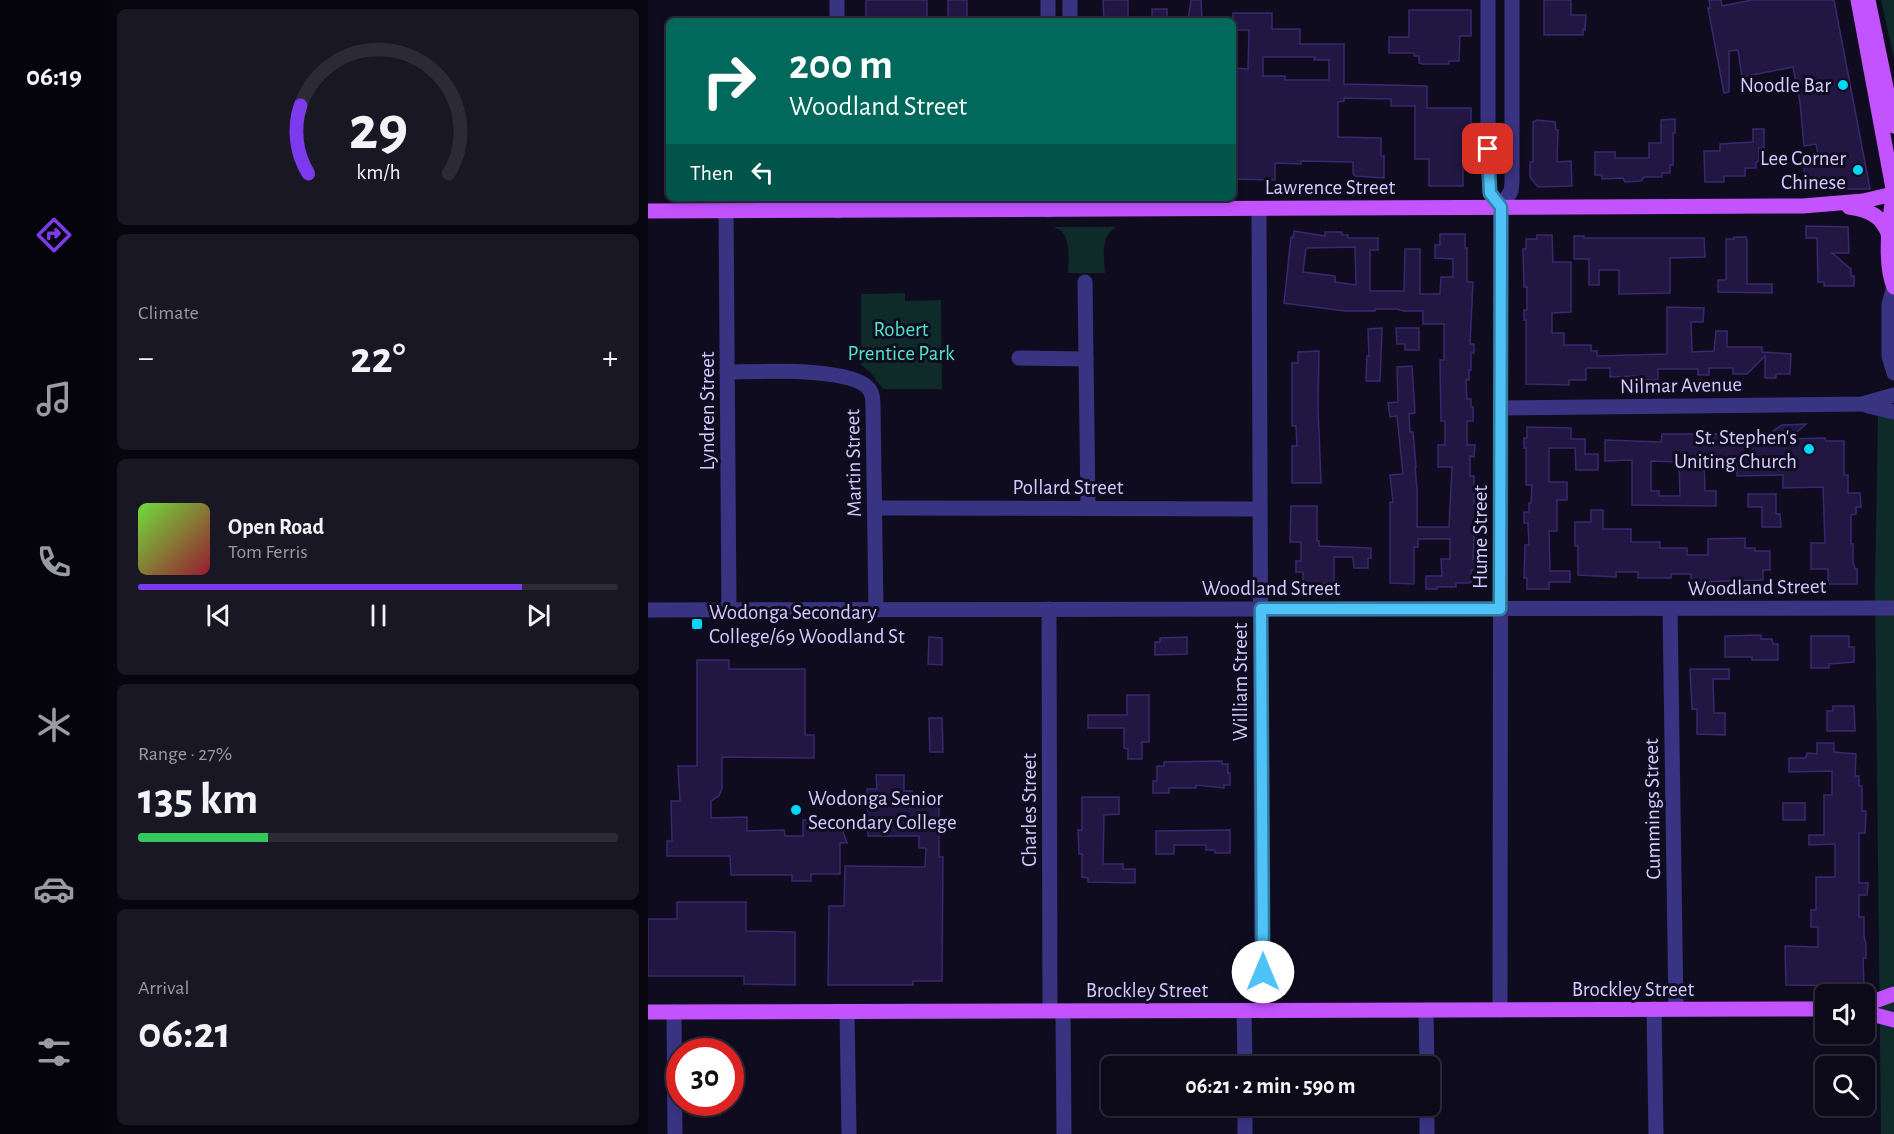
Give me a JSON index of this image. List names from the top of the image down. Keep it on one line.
{"streets":{"main road":["Lawrence Street","Brockley Street"],"street":["Nilmar Avenue","Lyndren Street","Martin Street","Pollard Street","Hume Street","Woodland Street","William Street","Cummings Street","Charles Street"]},"crossings":[["Lawrence Street","Lyndren Street"],["Lawrence Street","Hume Street"],["Lawrence Street","William Street"],["Nilmar Avenue","Hume Street"],["Lyndren Street","Martin Street"],["Lyndren Street","Woodland Street"],["Martin Street","Pollard Street"],["Martin Street","Woodland Street"],["Pollard Street","William Street"],["Hume Street","Woodland Street"],["Hume Street","Brockley Street"],["Woodland Street","William Street"],["Woodland Street","Cummings Street"],["Woodland Street","Charles Street"],["William Street","Brockley Street"],["Cummings Street","Brockley Street"],["Charles Street","Brockley Street"]],"parks":["Robert Prentice Park"],"places":{"other":["Noodle Bar","Lee Corner Chinese","St. Stephen's Uniting Church","Wodonga Senior Secondary College"],"transit":["Wodonga Secondary College/69 Woodland St"]},"page":{"tabs":"06:19","turn":["200 m","Woodland Street"],"then":"Then","tile":["Climate",["Range · 27%","135 km"],["Arrival","06:21"]],"heat":["−","22°","+"],"song":["Open Road","Tom Ferris"],"limit":"30","trip":"06:21 · 2 min · 590 m","gauge":["29","km/h"]}}
